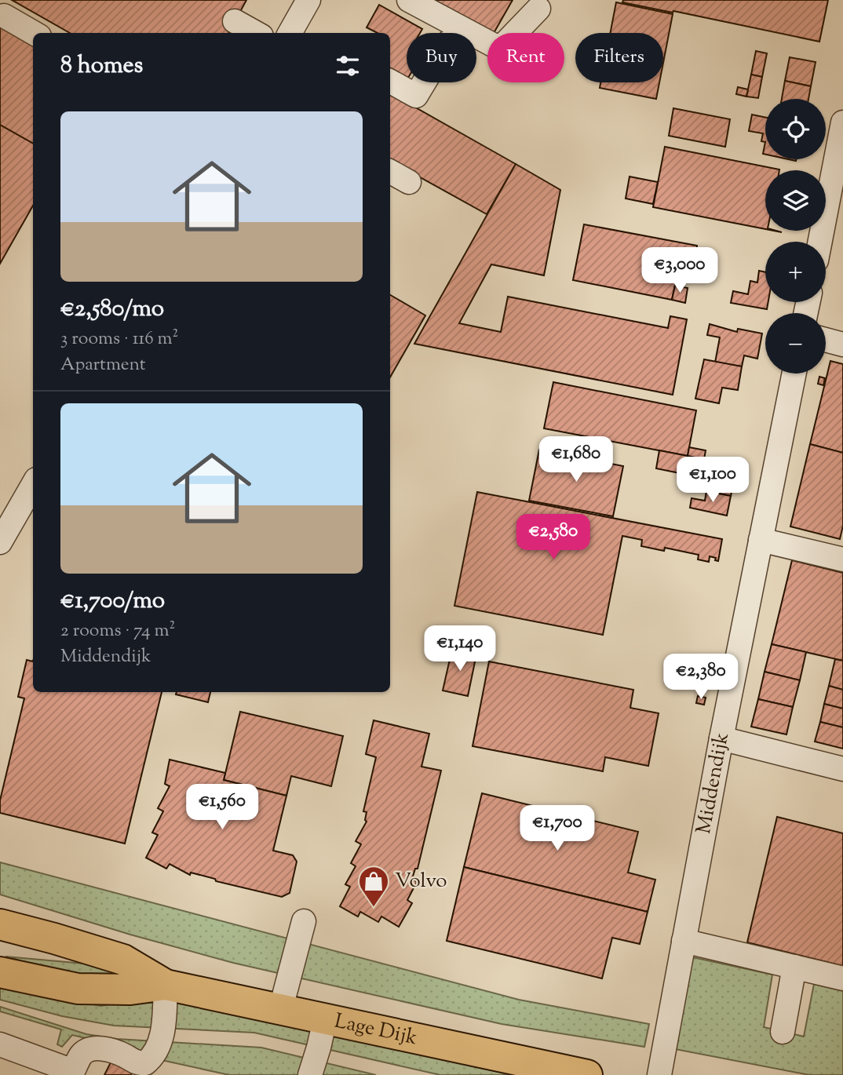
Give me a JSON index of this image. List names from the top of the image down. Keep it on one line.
{"streets":{"main road":["Lage Dijk"],"street":["Middendijk"]},"places":{"shop":["Volvo"]},"page":{"chip":["Buy","Rent","Filters"],"heading":"8 homes","map_buttons":["+","−"],"list":[{"name":"€2,580/mo","note":"3 rooms · 116 m² · Apartment"},{"name":"€1,700/mo","note":"2 rooms · 74 m² · Middendijk"}],"price":["€3,000","€1,680","€1,100","€2,580","€1,140","€2,380","€1,560","€1,700"]}}
